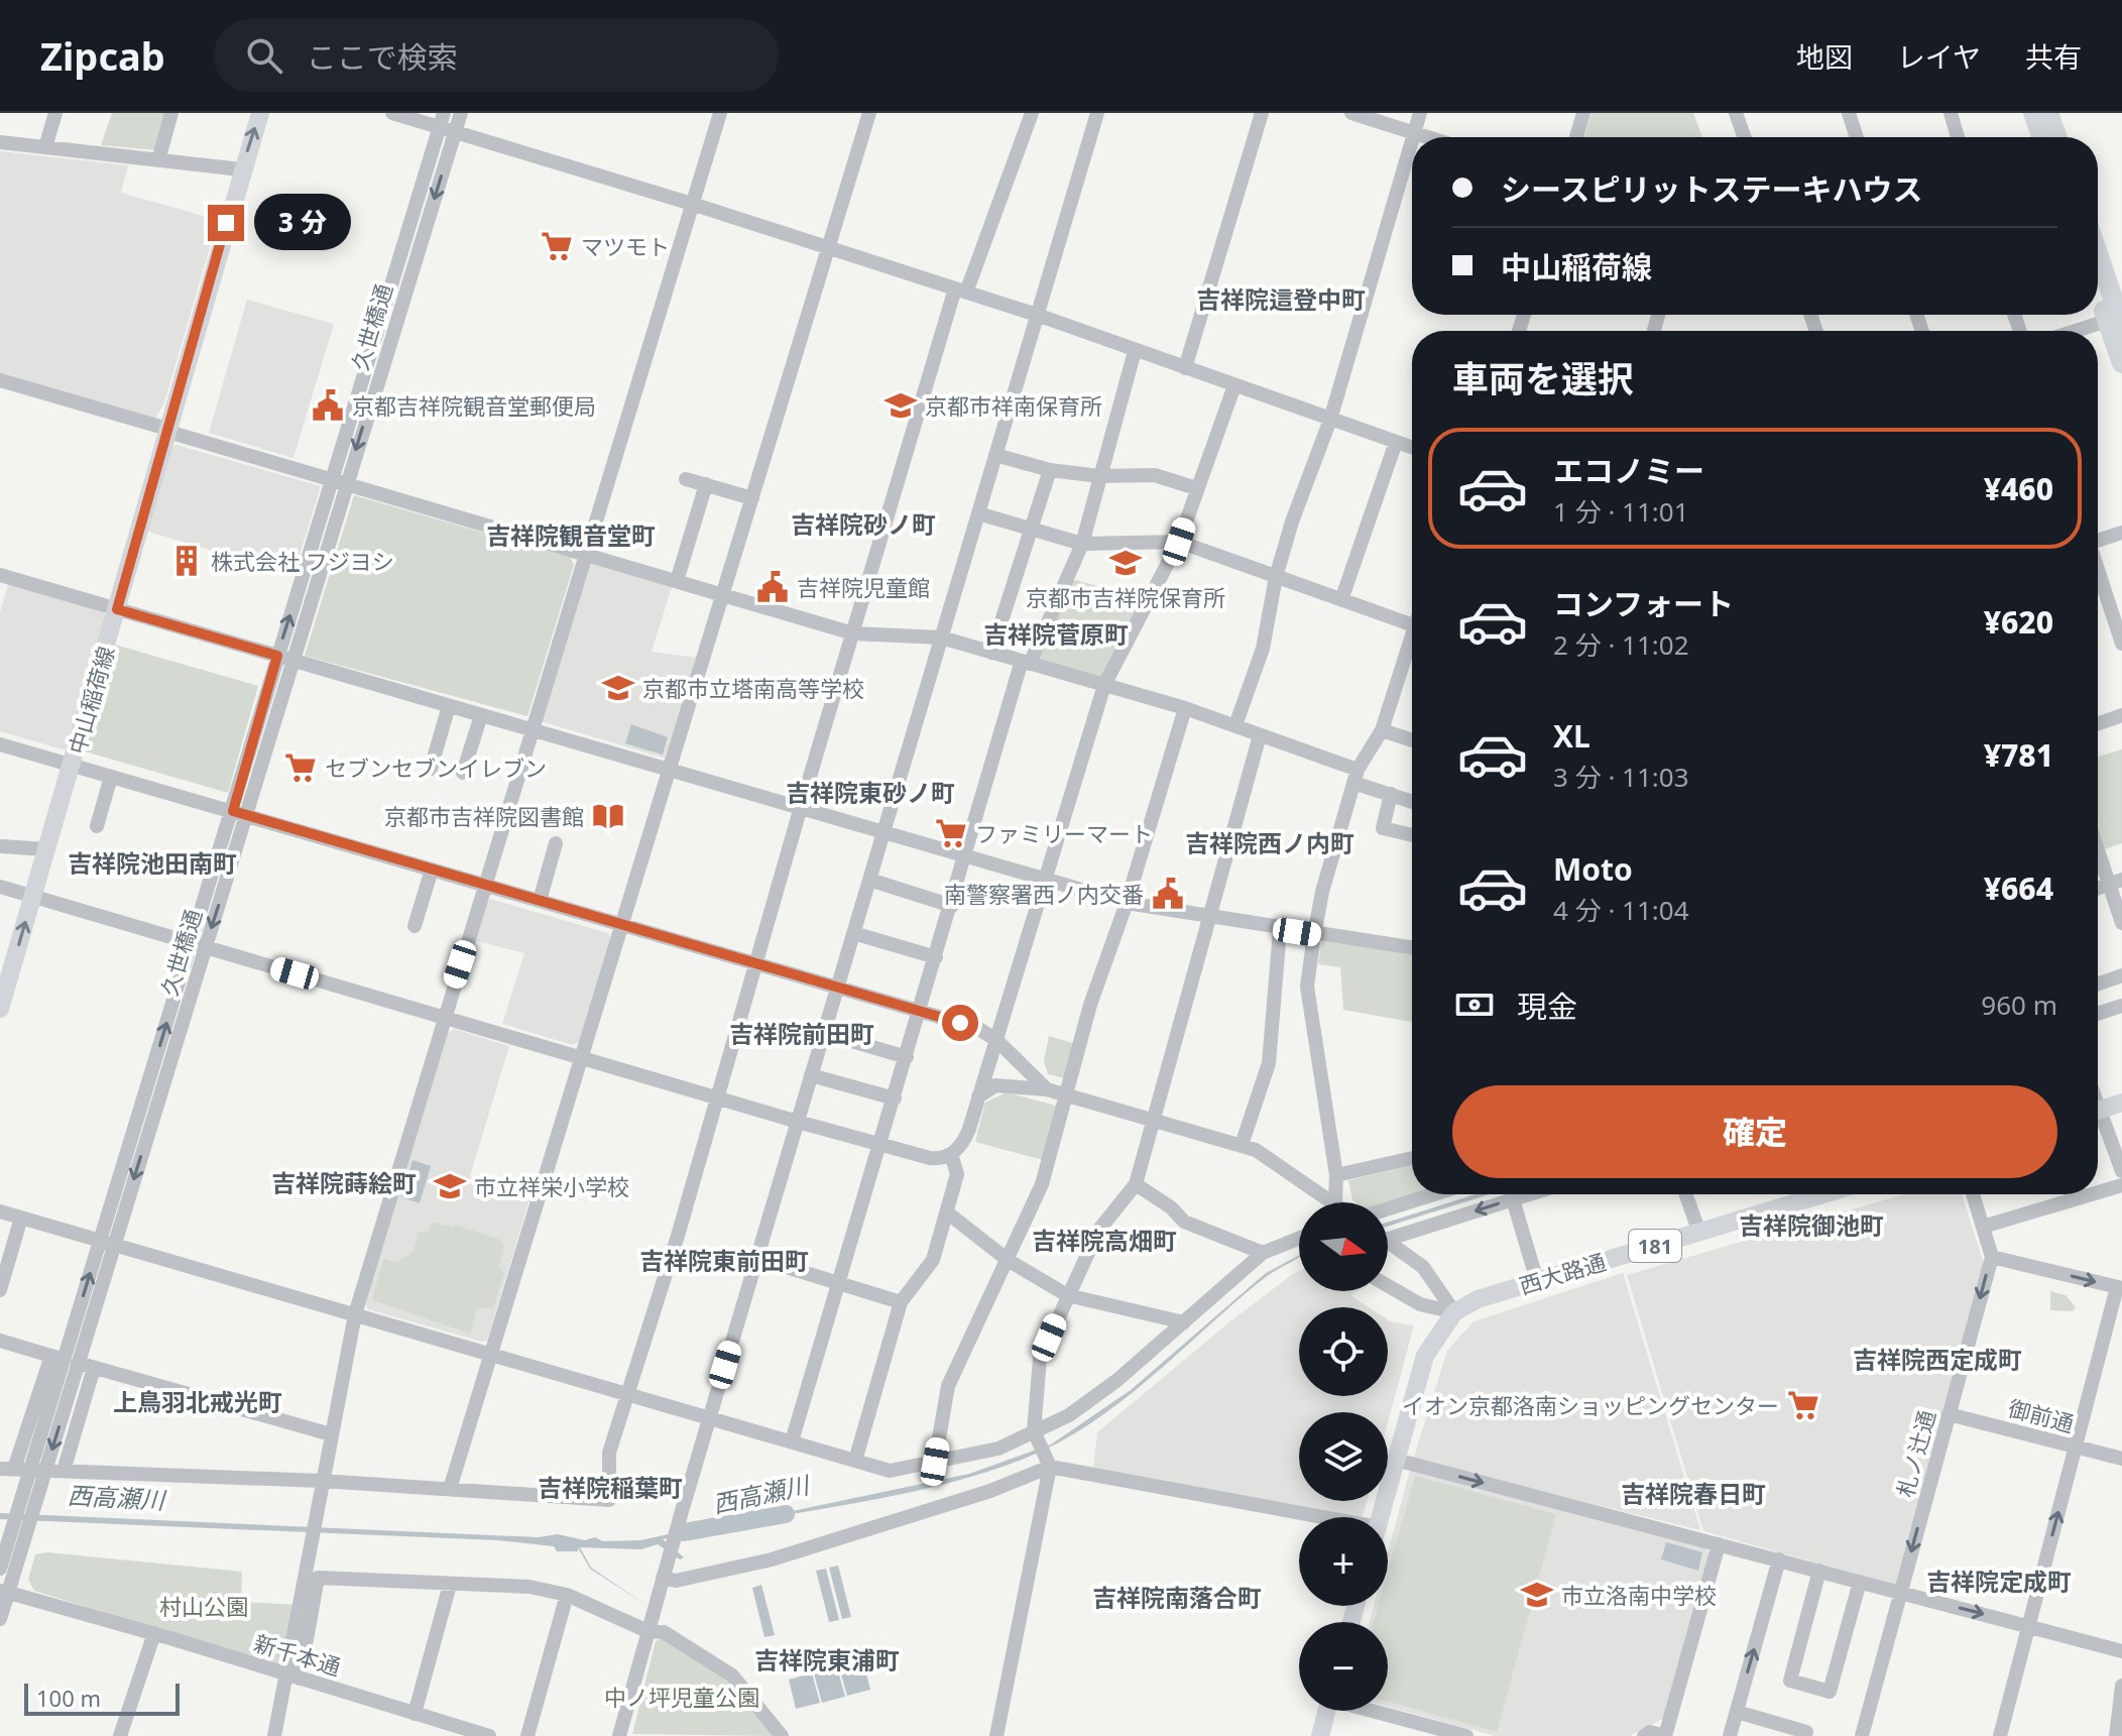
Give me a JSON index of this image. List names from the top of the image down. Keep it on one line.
{"streets":{"main road":["中山稲荷線","181","西大路通"],"street":["久世橋通","御前通","札ノ辻通","新千本通"]},"crossings":[["久世橋通","新千本通"],["御前通","札ノ辻通"]],"one_way":["札ノ辻通"],"districts":["吉祥院這登中町","吉祥院砂ノ町","吉祥院観音堂町","吉祥院菅原町","吉祥院東砂ノ町","吉祥院西ノ内町","吉祥院池田南町","吉祥院前田町","吉祥院蒔絵町","吉祥院御池町","吉祥院高畑町","吉祥院東前田町","吉祥院西定成町","上鳥羽北戒光町","吉祥院稲葉町","吉祥院春日町","吉祥院定成町","吉祥院南落合町","吉祥院東浦町"],"water":["西高瀬川"],"parks":["村山公園","中ノ坪児童公園"],"places":{"supermarket":["マツモト","セブンセブンイレブン","ファミリーマート","イオン京都洛南ショッピングセンター"],"public building":["京都吉祥院観音堂郵便局","吉祥院児童館","南警察署西ノ内交番"],"school or university":["京都市祥南保育所","京都市吉祥院保育所","京都市立塔南高等学校","市立祥栄小学校","市立洛南中学校"],"building":["株式会社 フジヨシ"],"library":["京都市吉祥院図書館"]},"scale_bar":"100 m","north":"right","page":{"header":"Zipcab","search":"ここで検索","nav":["地図","レイヤ","共有"],"banner":["シースピリットステーキハウス","中山稲荷線"],"bubble":"3 分","heading":"車両を選択","list":[{"name":"エコノミー","note":"1 分 · 11:01","value":"¥460"},{"name":"コンフォート","note":"2 分 · 11:02","value":"¥620"},{"name":"XL","note":"3 分 · 11:03","value":"¥781"},{"name":"Moto","note":"4 分 · 11:04","value":"¥664"}],"pay":["現金","960 m"],"buttons":"確定","map_buttons":["+","−"],"scale":"100 m"}}
